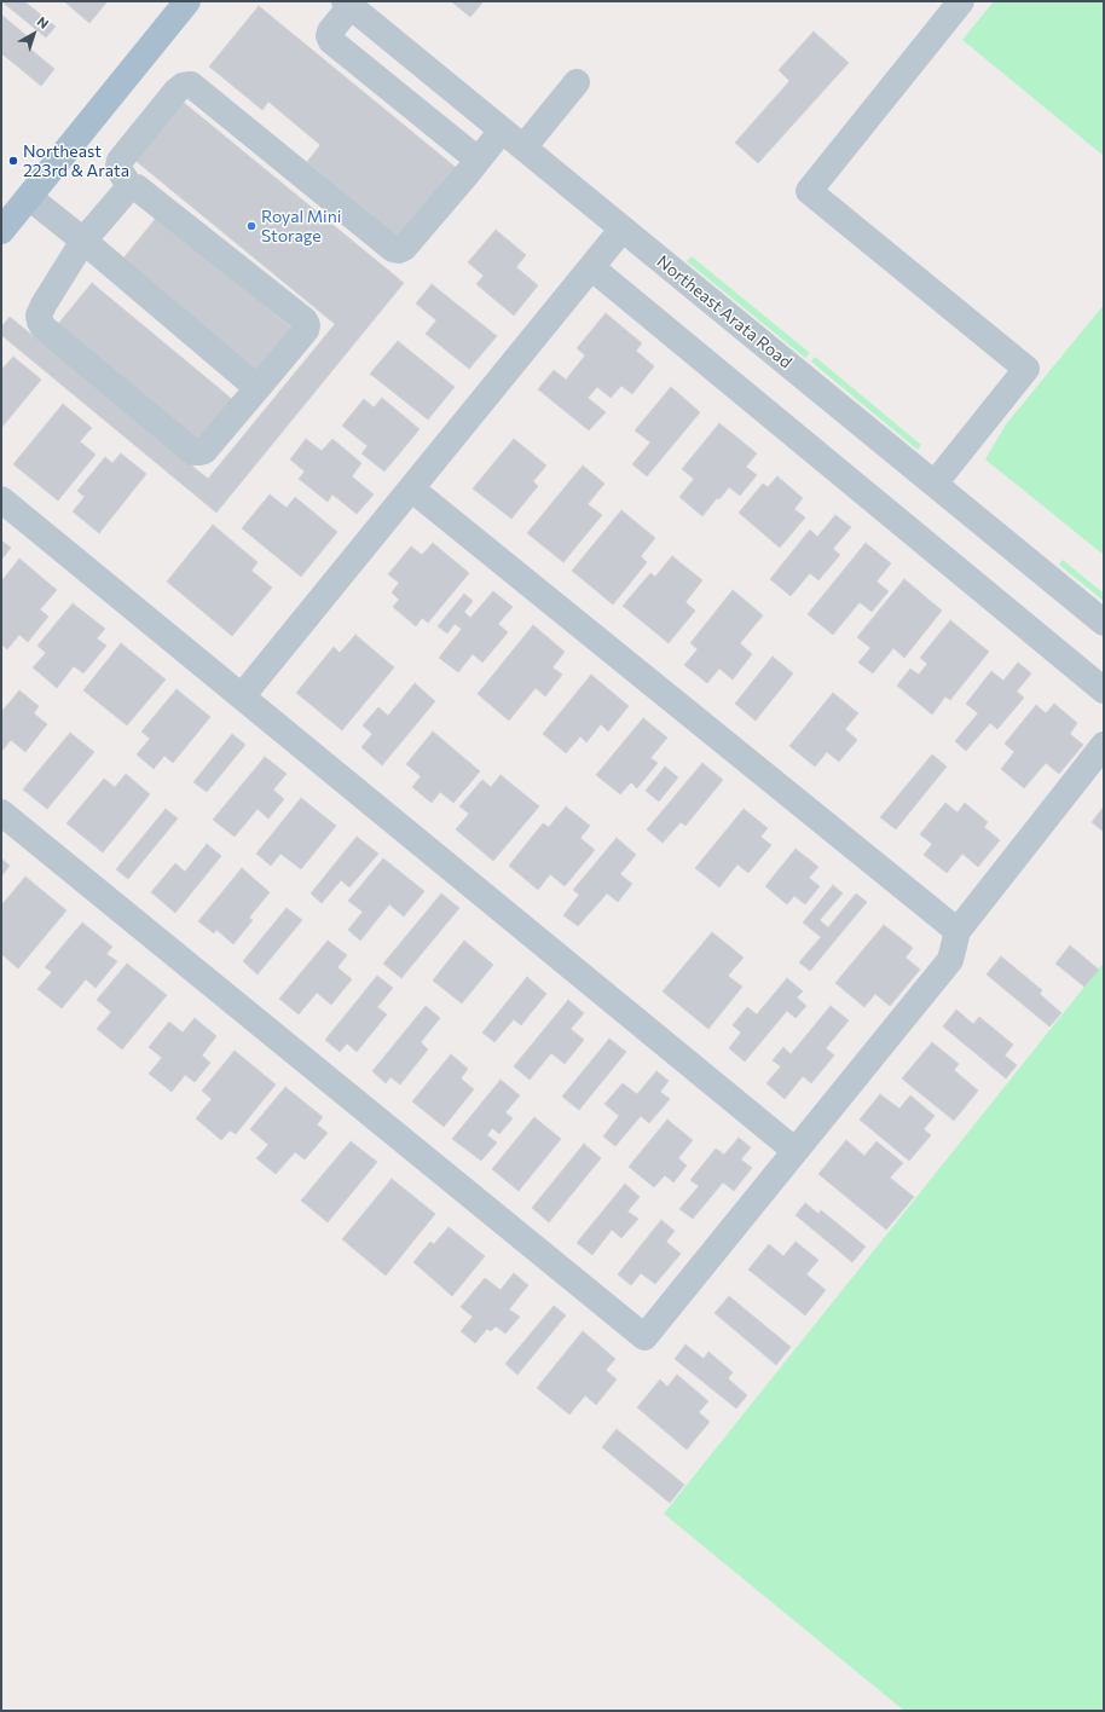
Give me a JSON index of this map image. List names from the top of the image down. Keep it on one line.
{"streets":{"street":["Northeast Arata Road"]},"places":["Northeast 223rd & Arata","Royal Mini Storage"],"north":"top right"}
